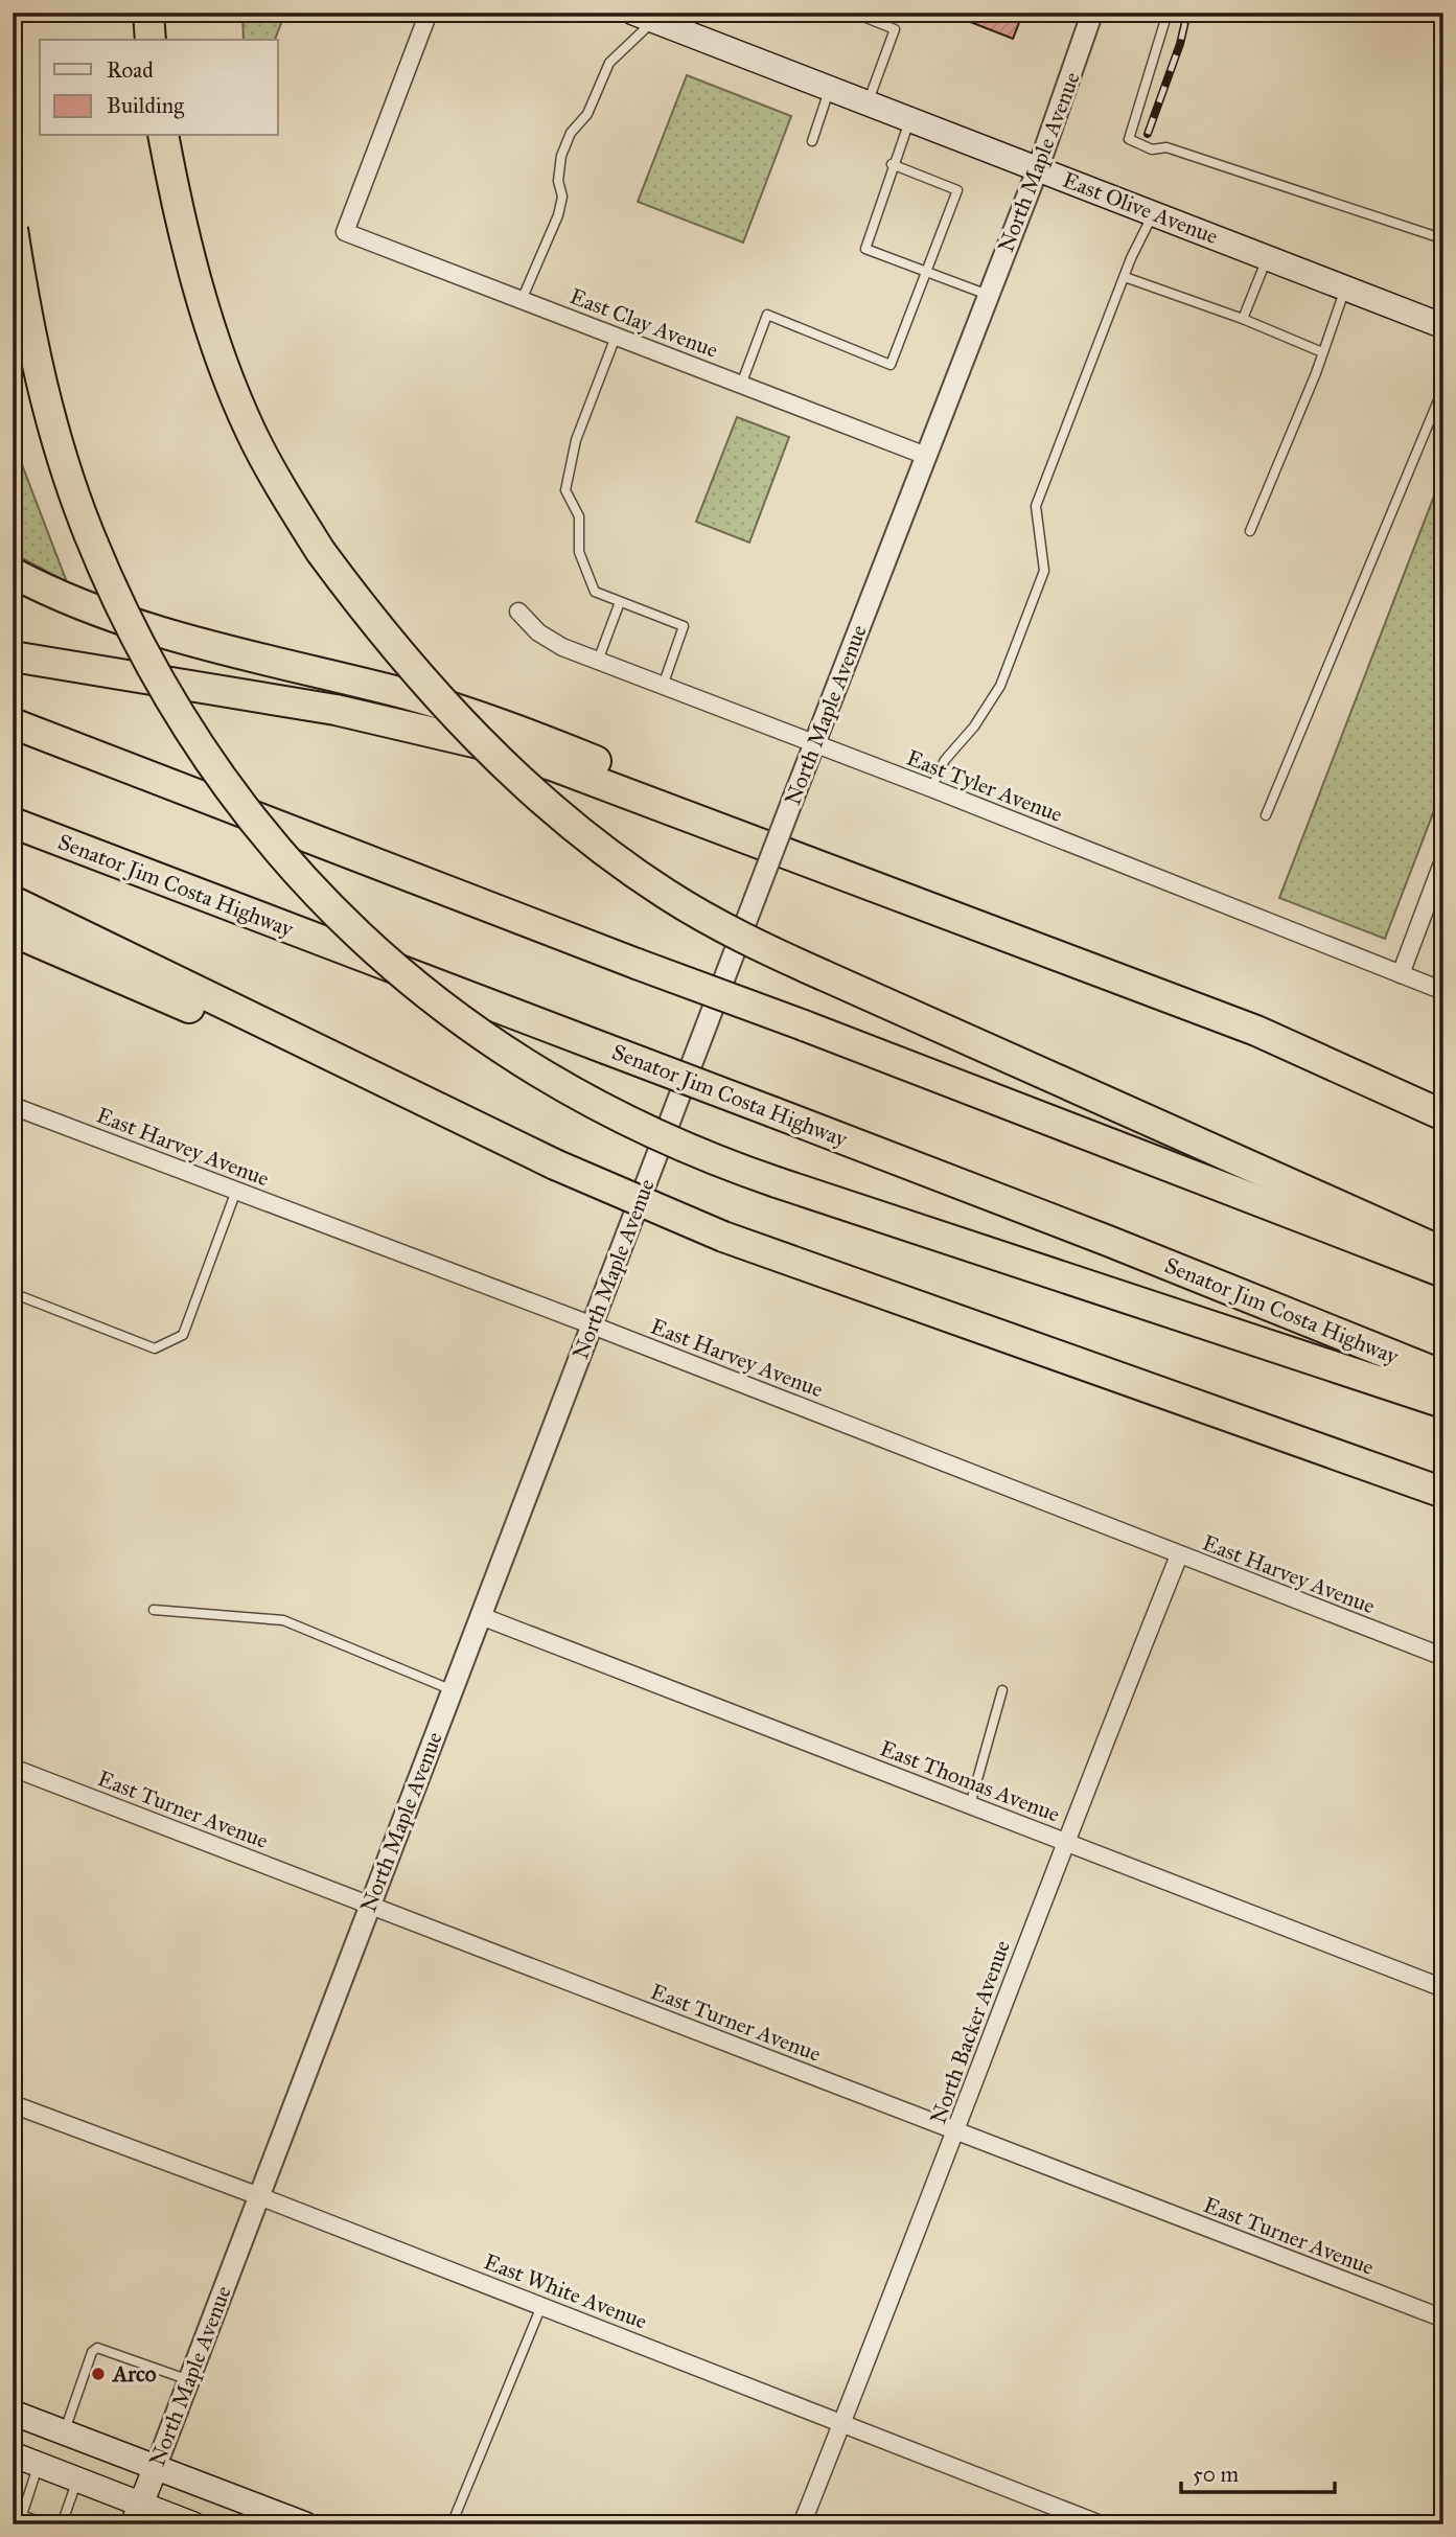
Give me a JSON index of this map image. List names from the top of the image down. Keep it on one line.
{"streets":{"highway":["Senator Jim Costa Highway"],"main road":["North Maple Avenue","East Olive Avenue"],"street":["East Clay Avenue","East Tyler Avenue","East Harvey Avenue","East Thomas Avenue","East Turner Avenue","North Backer Avenue","East White Avenue"]},"crossings":[["North Maple Avenue","East Olive Avenue"],["North Maple Avenue","East Clay Avenue"],["North Maple Avenue","East Tyler Avenue"],["North Maple Avenue","East Harvey Avenue"],["North Maple Avenue","East Thomas Avenue"],["North Maple Avenue","East Turner Avenue"],["North Maple Avenue","East White Avenue"],["East Harvey Avenue","North Backer Avenue"],["East Thomas Avenue","North Backer Avenue"],["East Turner Avenue","North Backer Avenue"],["North Backer Avenue","East White Avenue"]],"places":["Arco"],"legend":["Road","Building"],"scale_bar":"50 m"}
